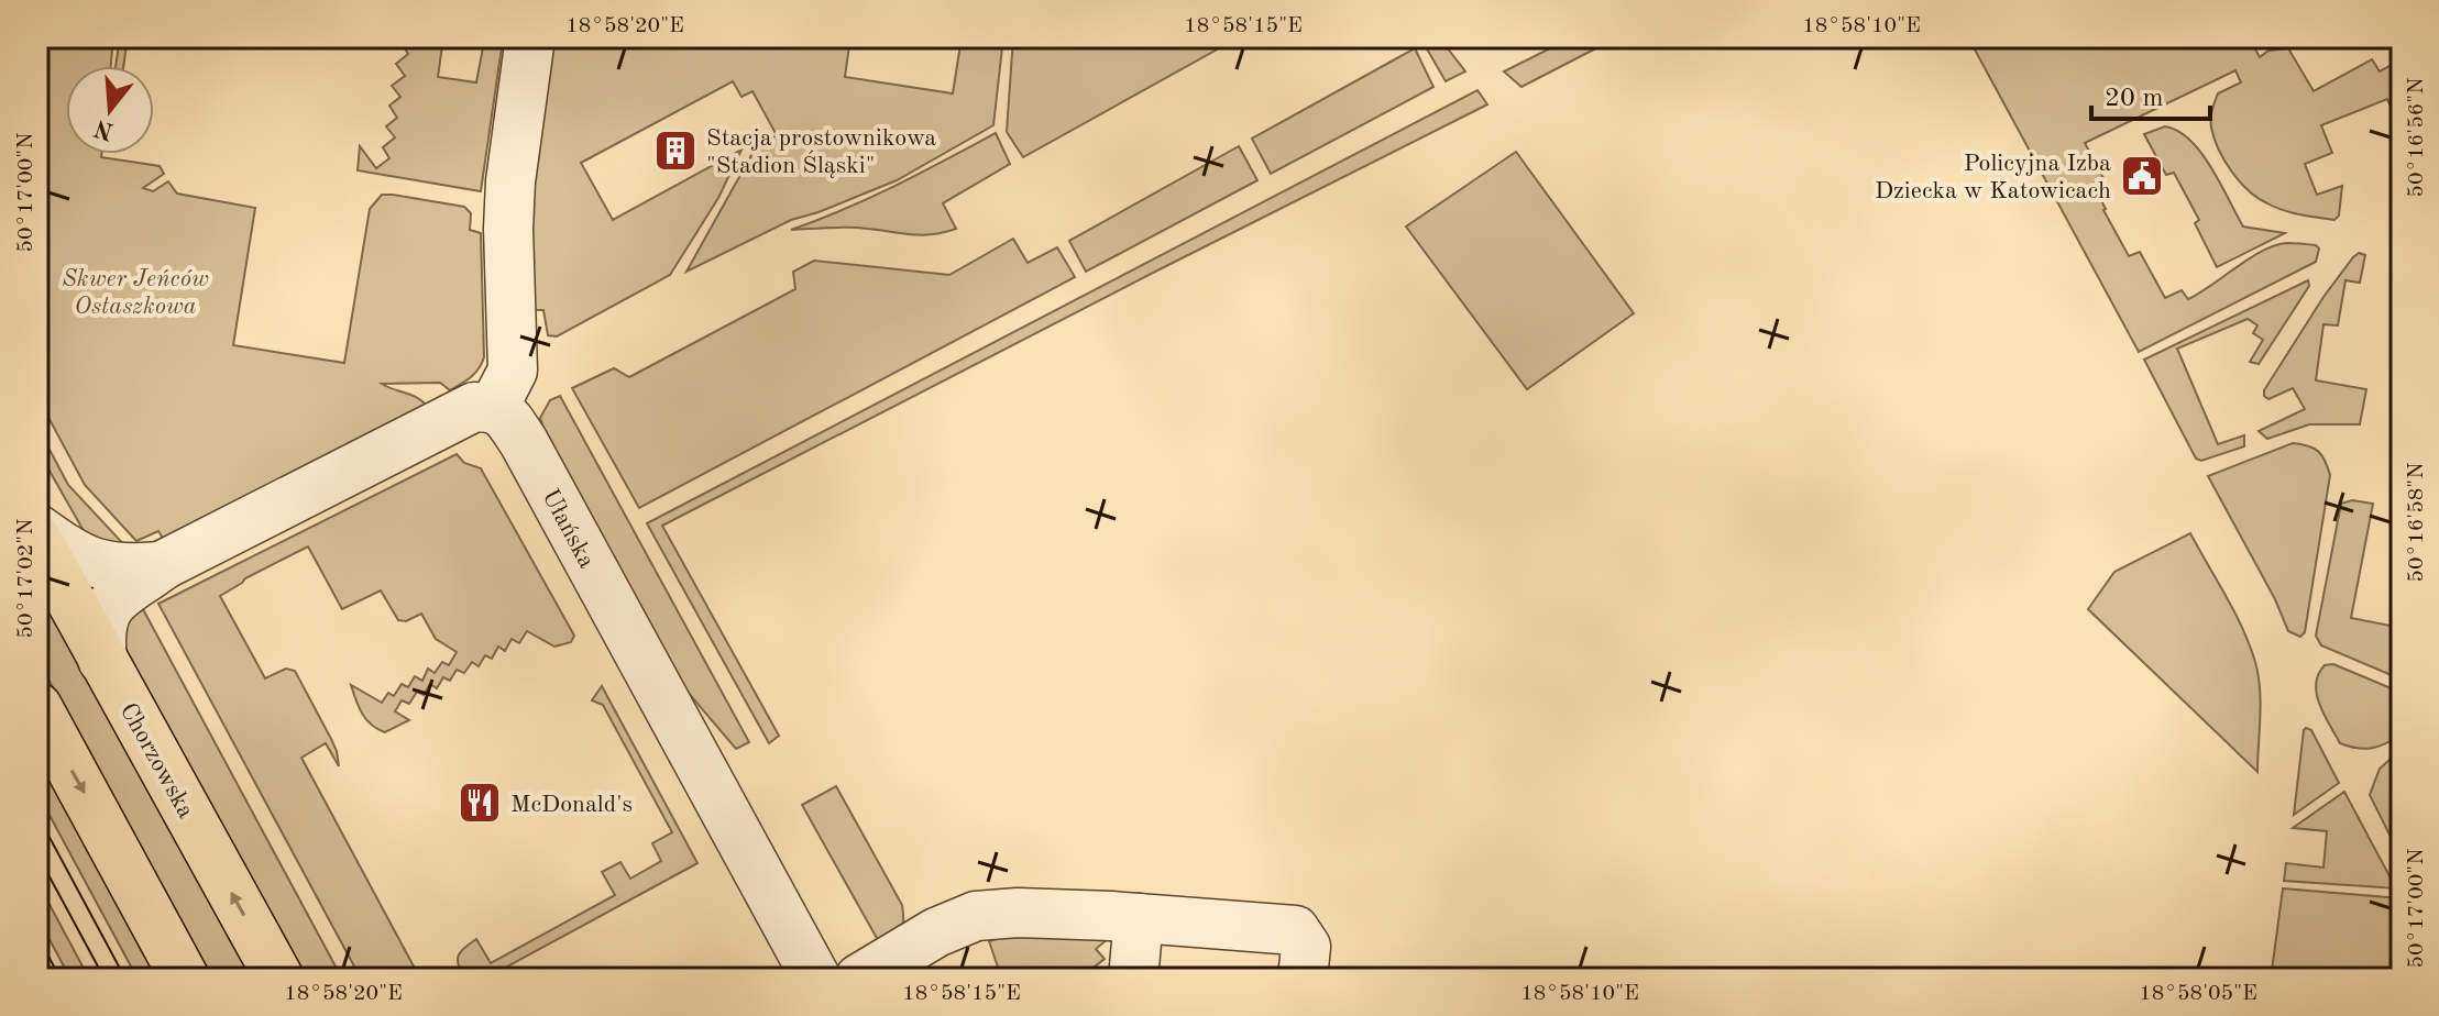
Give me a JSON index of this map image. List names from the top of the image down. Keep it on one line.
{"streets":{"main road":["Chorzowska"],"street":["Ułańska"]},"parks":["Skwer Jeńców Ostaszkowa"],"places":{"building":["Stacja prostownikowa \"Stadion Śląski\""],"public building":["Policyjna Izba Dziecka w Katowicach"],"restaurant":["McDonald's"]},"scale_bar":"20 m","north":"bottom","coordinates":["18°58'20\"E","18°58'15\"E","18°58'10\"E","50°16'56\"N","50°17'00\"N","50°16'58\"N","50°17'02\"N","18°58'05\"E"]}
